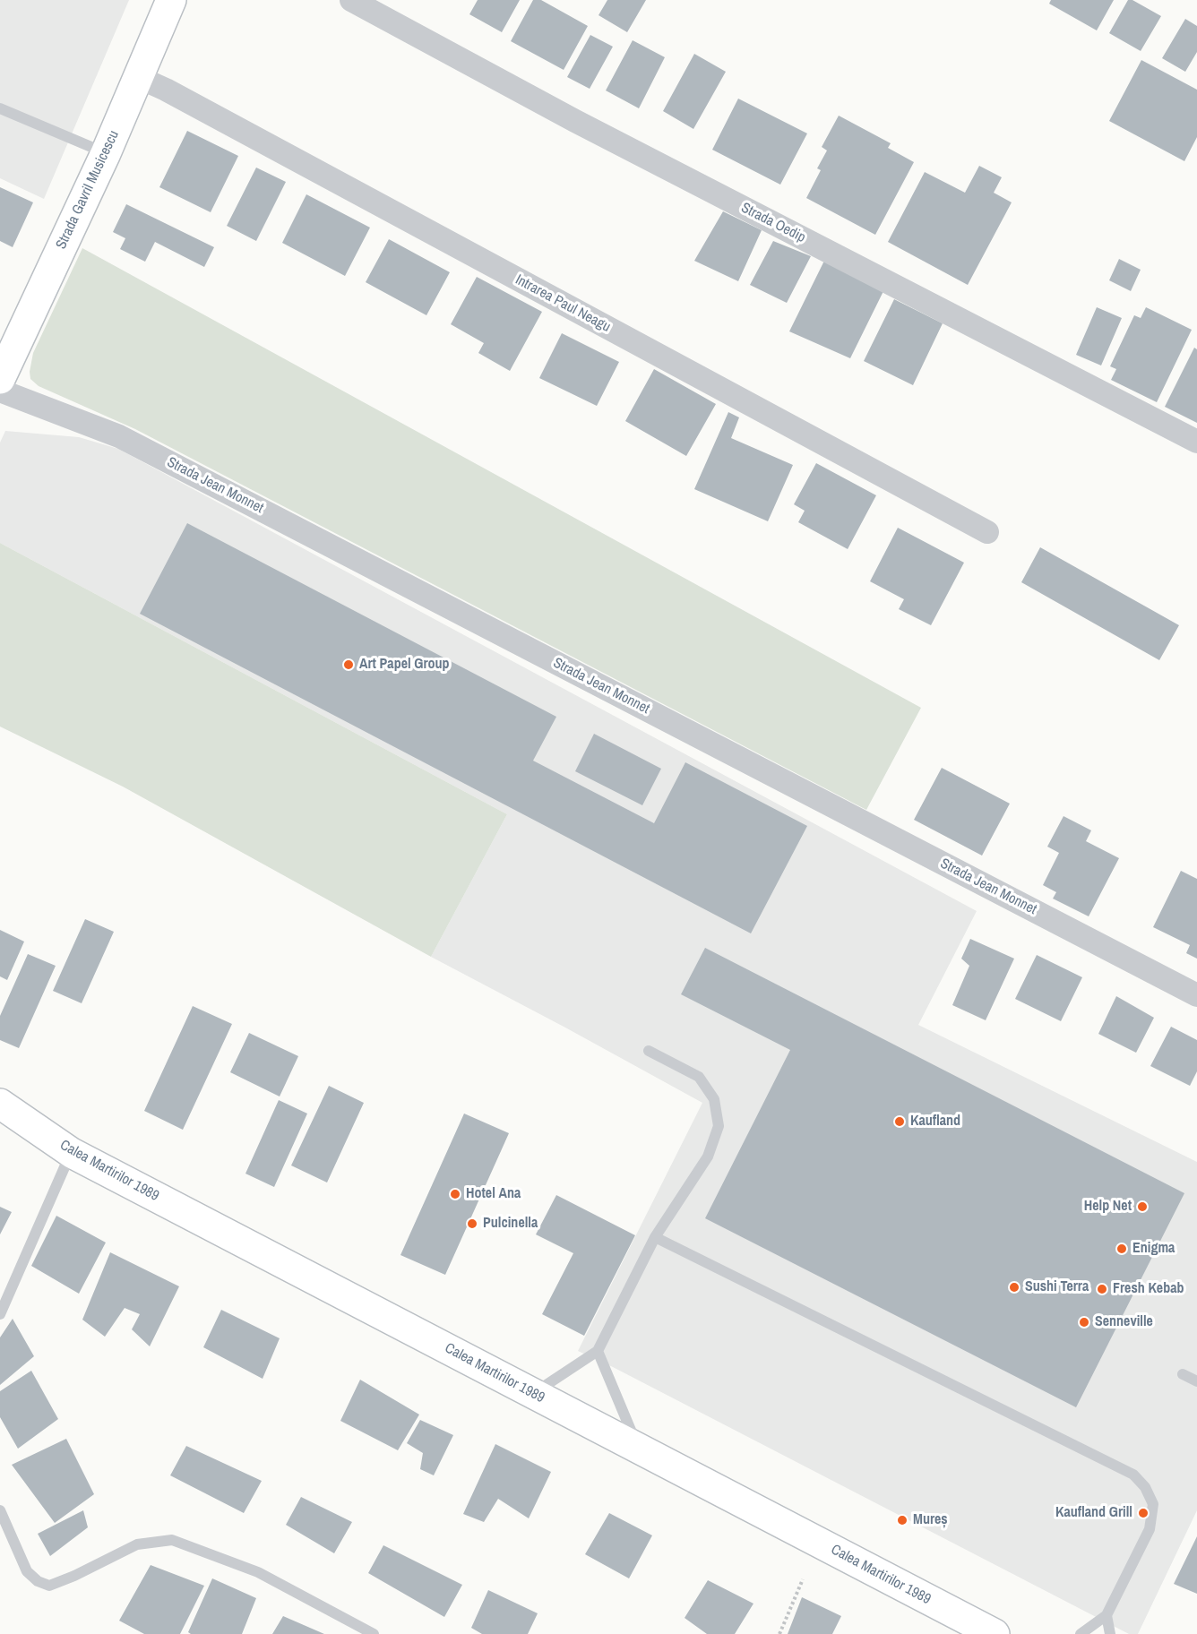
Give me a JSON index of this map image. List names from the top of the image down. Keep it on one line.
{"streets":{"main road":["Strada Gavril Musicescu","Calea Martirilor 1989"],"street":["Strada Oedip","Intrarea Paul Neagu","Strada Jean Monnet"]},"crossings":[["Strada Gavril Musicescu","Intrarea Paul Neagu"]],"places":["Art Papel Group","Kaufland","Hotel Ana","Help Net","Pulcinella","Enigma","Sushi Terra","Fresh Kebab","Senneville","Kaufland Grill","Mureș"]}
